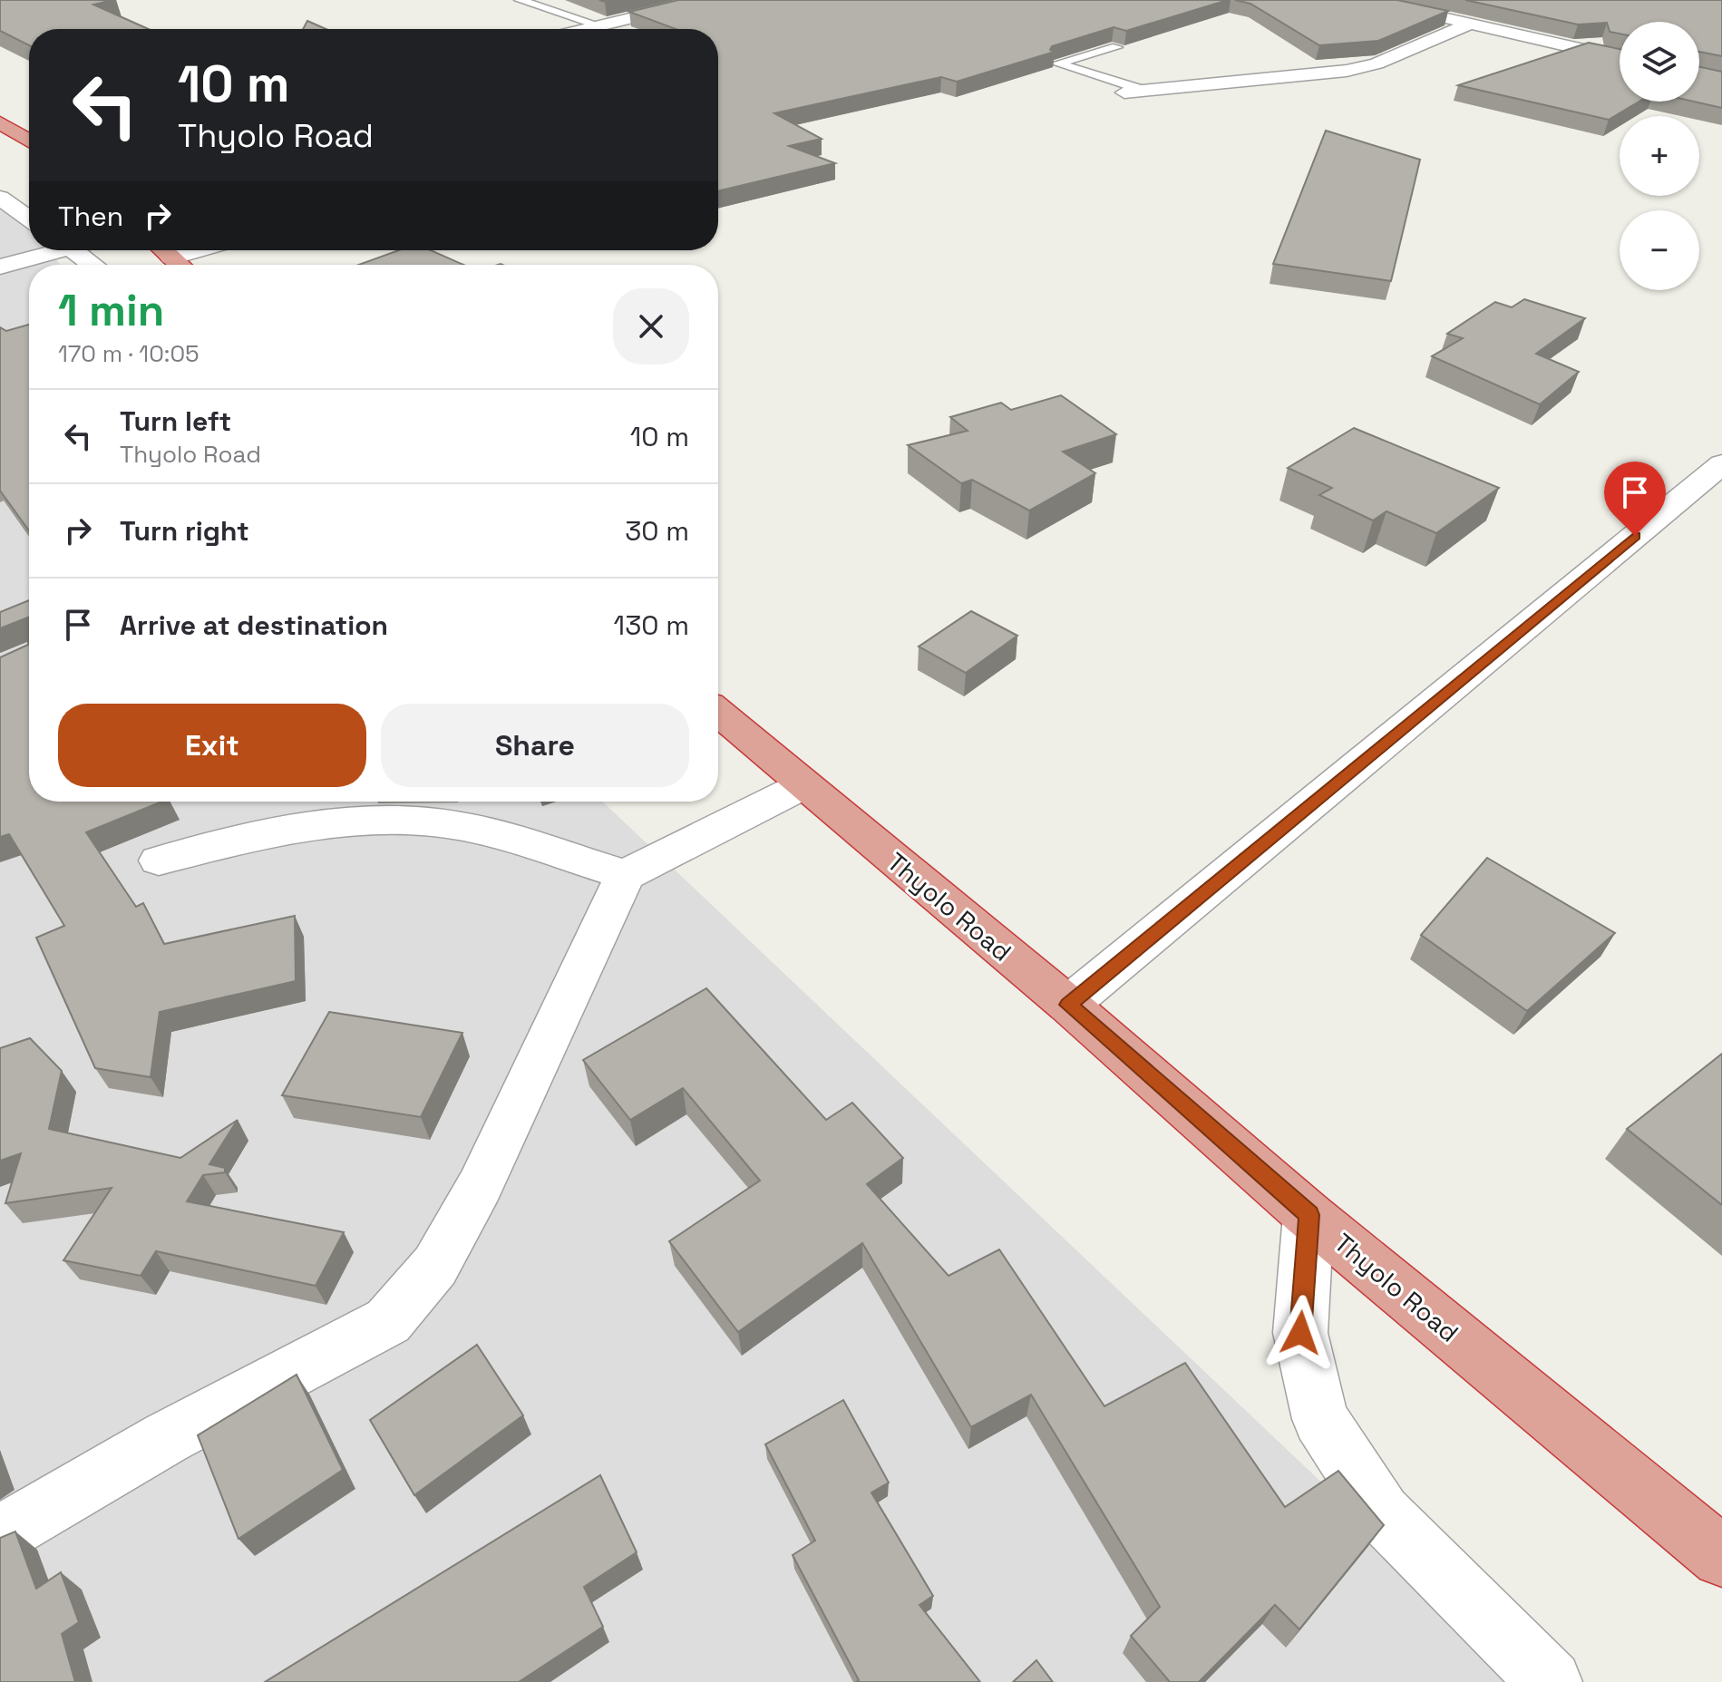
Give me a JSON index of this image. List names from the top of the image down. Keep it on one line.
{"streets":{"highway":["Thyolo Road"]},"page":{"map_buttons":["+","−"],"turn":["10 m","Thyolo Road"],"then":"Then","heading":["1 min","170 m · 10:05"],"list":[{"name":"Turn left","note":"Thyolo Road","value":"10 m"},{"name":"Turn right","value":"30 m"},{"name":"Arrive at destination","value":"130 m"}],"buttons":["Exit","Share"]}}
